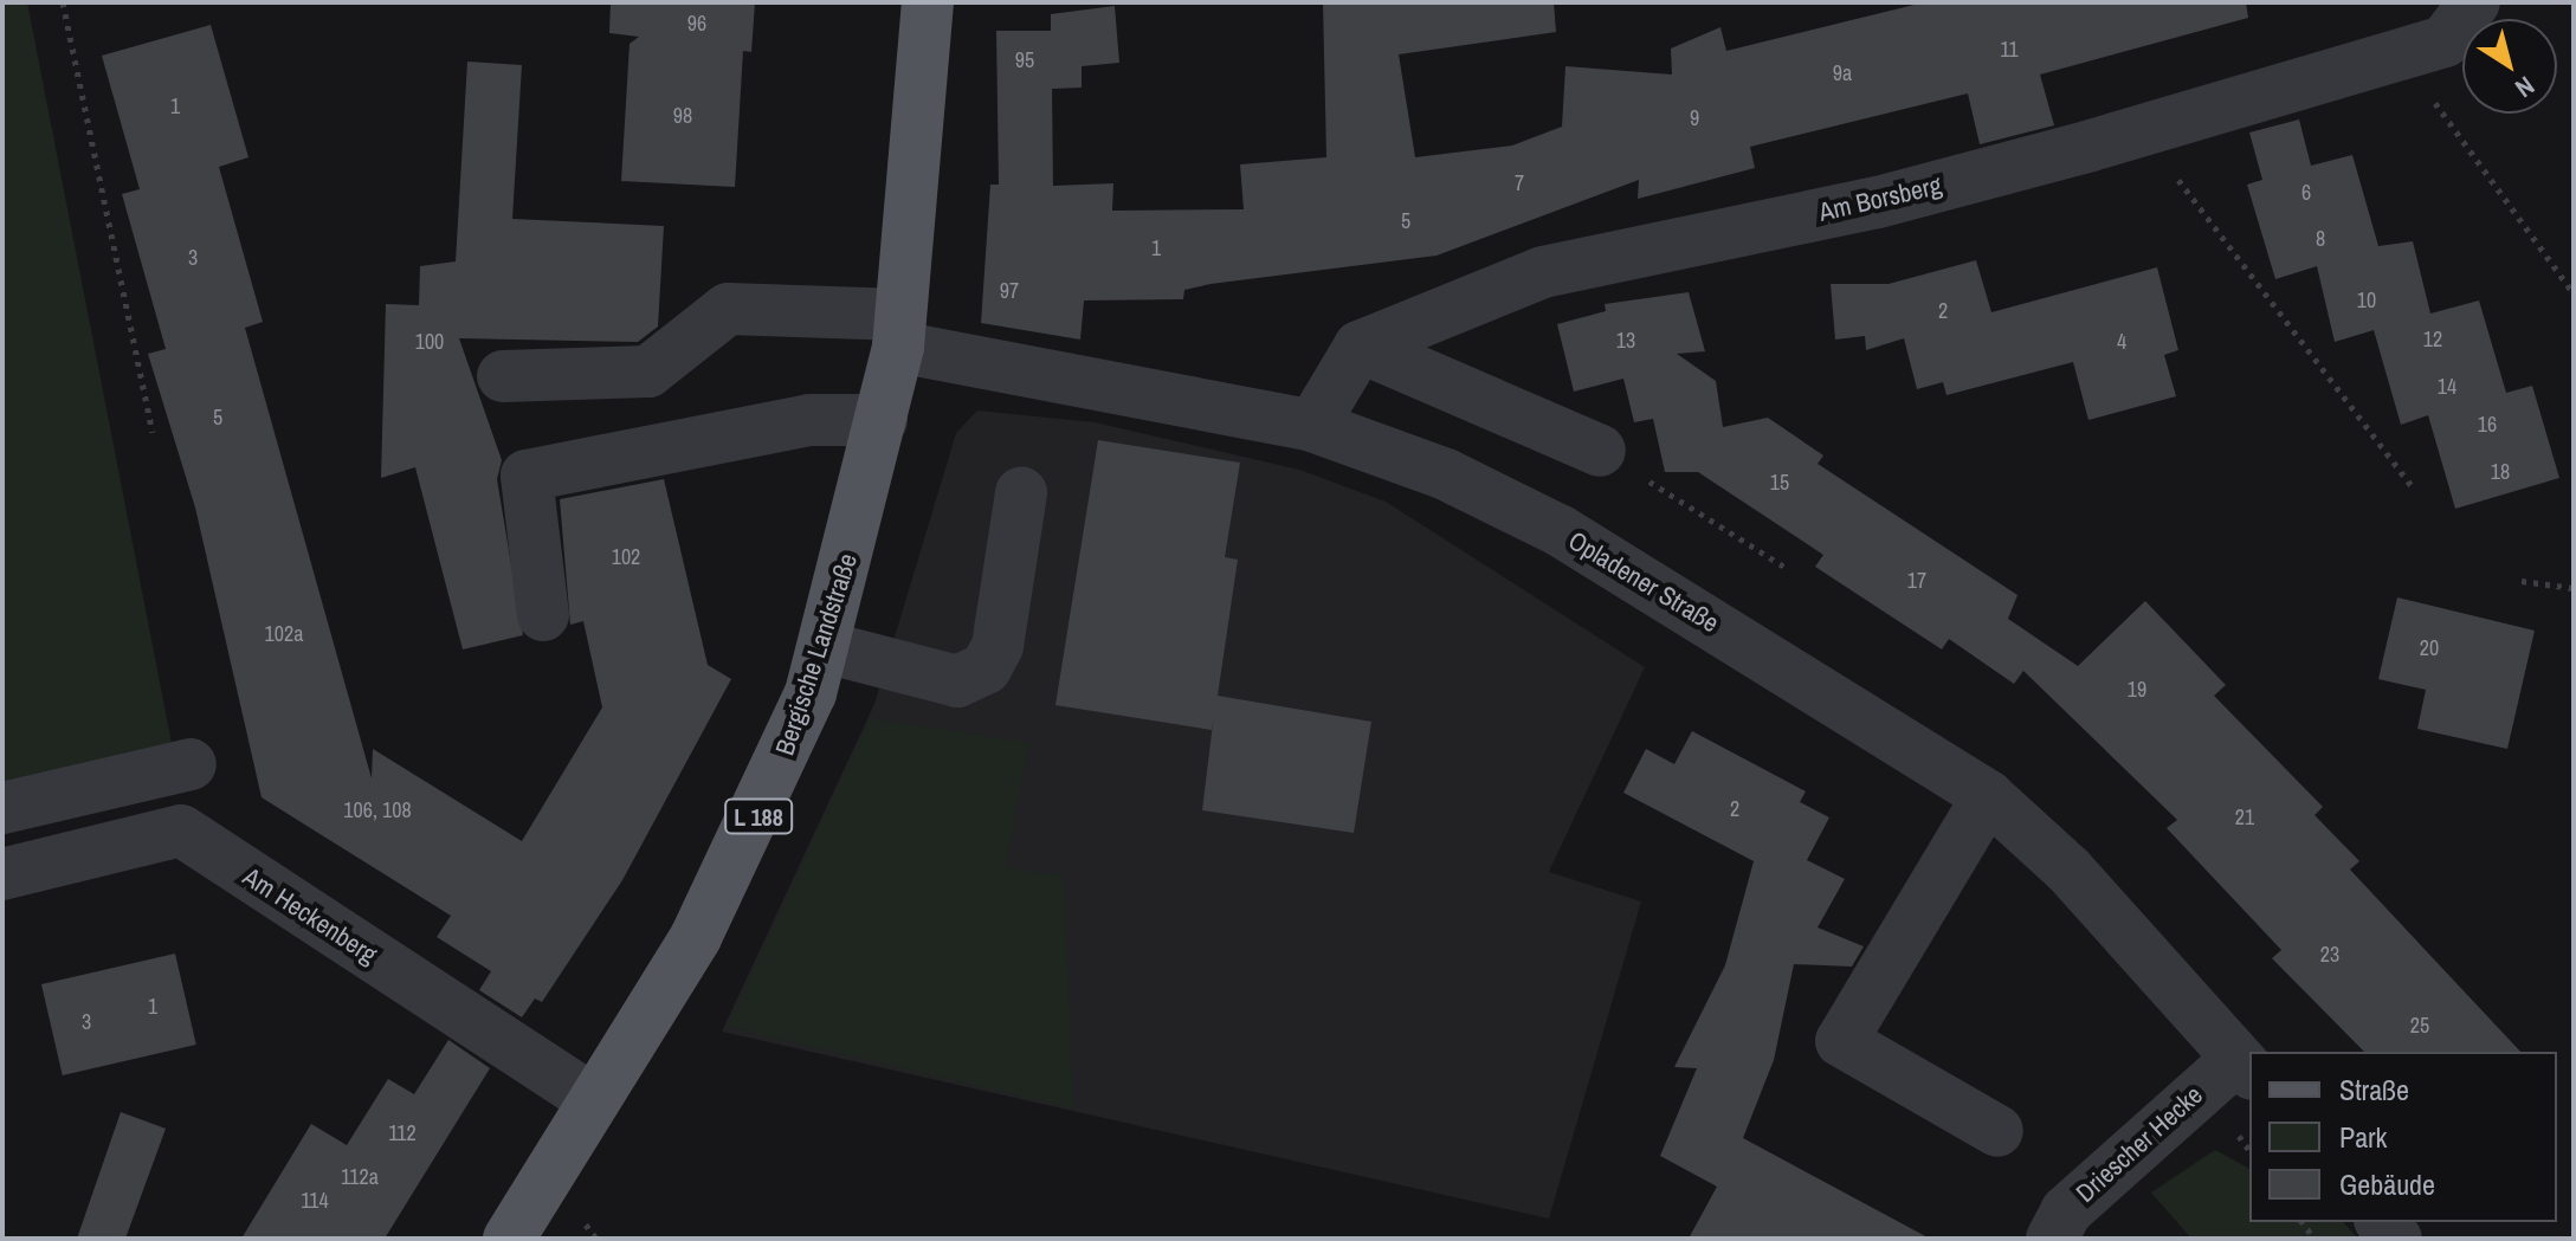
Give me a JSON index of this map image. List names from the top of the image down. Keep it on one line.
{"streets":{"main road":["Bergische Landstraße","L 188"],"street":["Am Borsberg","Opladener Straße","Am Heckenberg","Driescher Hecke"]},"crossings":[["Opladener Straße","Bergische Landstraße"],["Opladener Straße","Driescher Hecke"],["Bergische Landstraße","Am Heckenberg"]],"house_numbers":["96","11","95","9a","1","98","9","7","6","5","8","1","3","97","10","2","12","13","100","4","14","5","16","18","15","102","17","102a","20","19","2","106, 108","21","23","1","3","25","112","112a","114"],"legend":["Straße","Park","Gebäude"],"north":"bottom right"}
